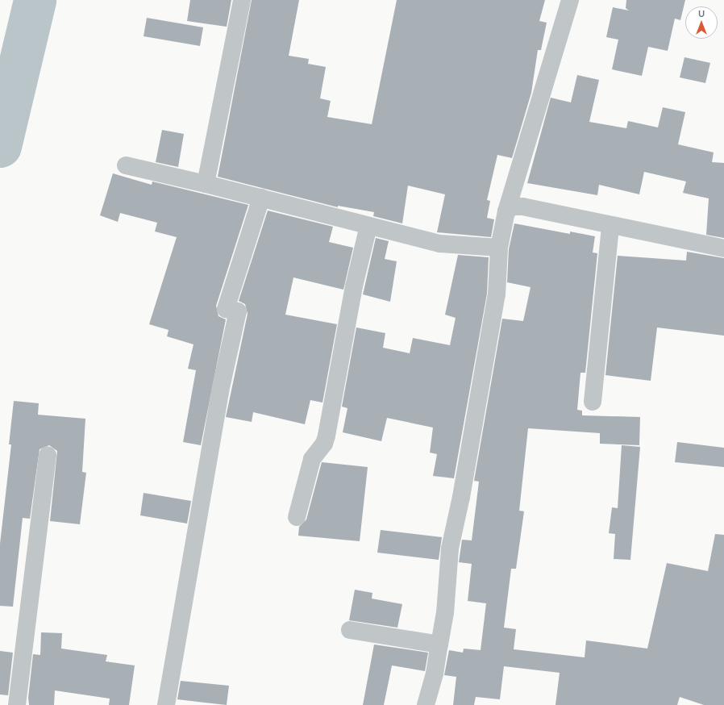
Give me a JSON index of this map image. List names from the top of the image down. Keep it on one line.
{"north":"top"}
